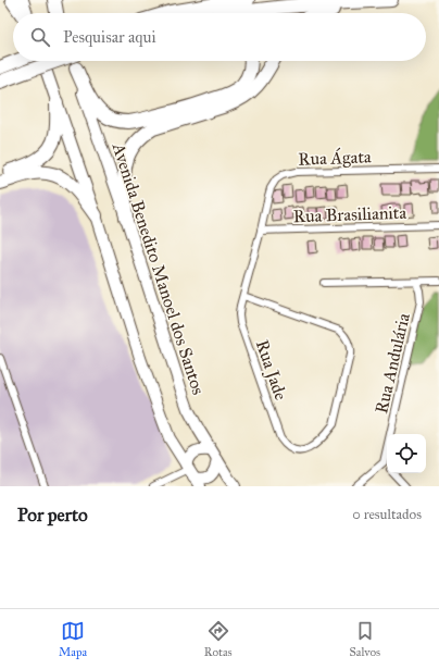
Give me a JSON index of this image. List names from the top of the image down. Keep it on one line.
{"streets":{"main road":["Avenida Benedito Manoel dos Santos"],"street":["Rua Ágata","Rua Brasilianita","Rua Andulária","Rua Jade"]},"crossings":[["Rua Ágata","Rua Brasilianita"],["Rua Ágata","Rua Jade"]],"page":{"search":"Pesquisar aqui","heading":["Por perto","0 resultados"],"nav":["Mapa","Rotas","Salvos"]}}
